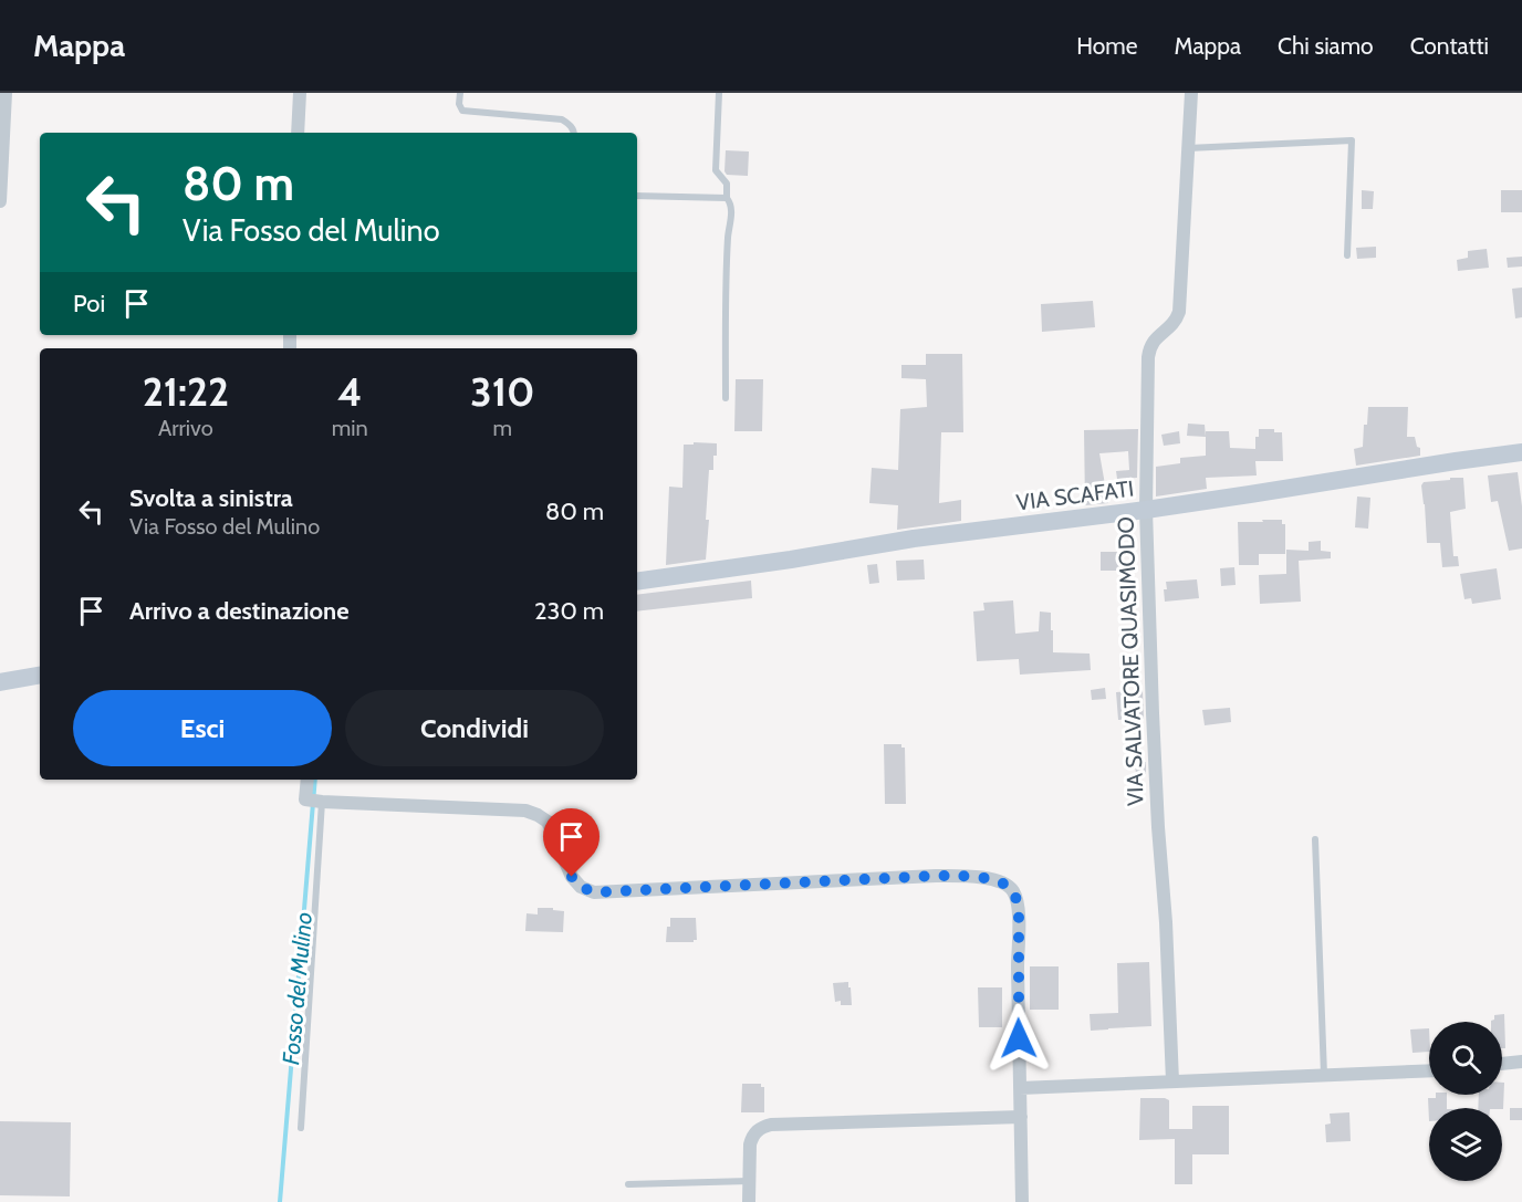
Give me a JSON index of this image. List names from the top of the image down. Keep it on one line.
{"streets":{"street":["VIA SCAFATI","VIA SALVATORE QUASIMODO"]},"crossings":[["VIA SCAFATI","VIA SALVATORE QUASIMODO"]],"water":["Fosso del Mulino"],"page":{"header":"Mappa","nav":["Home","Mappa","Chi siamo","Contatti"],"turn":["80 m","Via Fosso del Mulino"],"then":"Poi","eta":["21:22","Arrivo","4","min","310","m"],"list":[{"name":"Svolta a sinistra","note":"Via Fosso del Mulino","value":"80 m"},{"name":"Arrivo a destinazione","value":"230 m"}],"buttons":["Esci","Condividi"]}}
